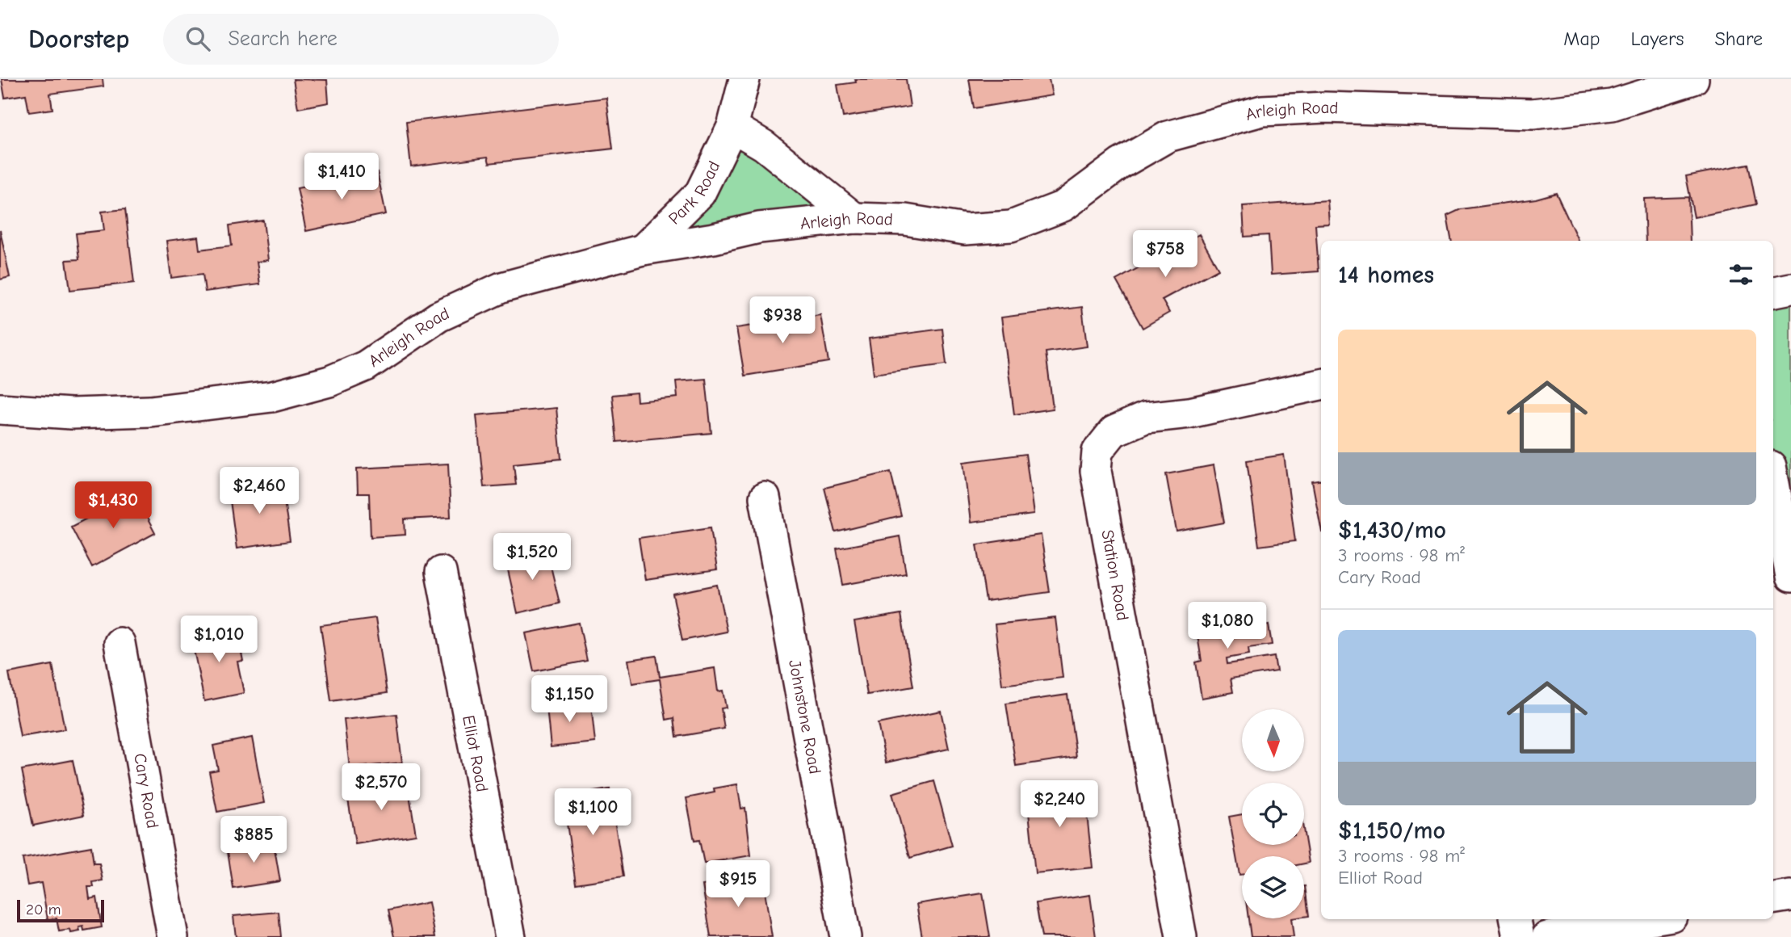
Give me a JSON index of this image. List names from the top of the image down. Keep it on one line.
{"streets":{"street":["Arleigh Road","Park Road","Station Road","Johnstone Road","Elliot Road","Cary Road"]},"crossings":[["Arleigh Road","Park Road"]],"scale_bar":"20 m","north":"bottom","page":{"header":"Doorstep","search":"Search here","nav":["Map","Layers","Share"],"price":["$1,410","$758","$938","$2,460","$1,430","$1,520","$1,080","$1,010","$1,150","$2,570","$2,240","$1,100","$885","$915"],"heading":"14 homes","list":[{"name":"$1,430/mo","note":"3 rooms · 98 m² · Cary Road"},{"name":"$1,150/mo","note":"3 rooms · 98 m² · Elliot Road"}],"scale":"20 m"}}
